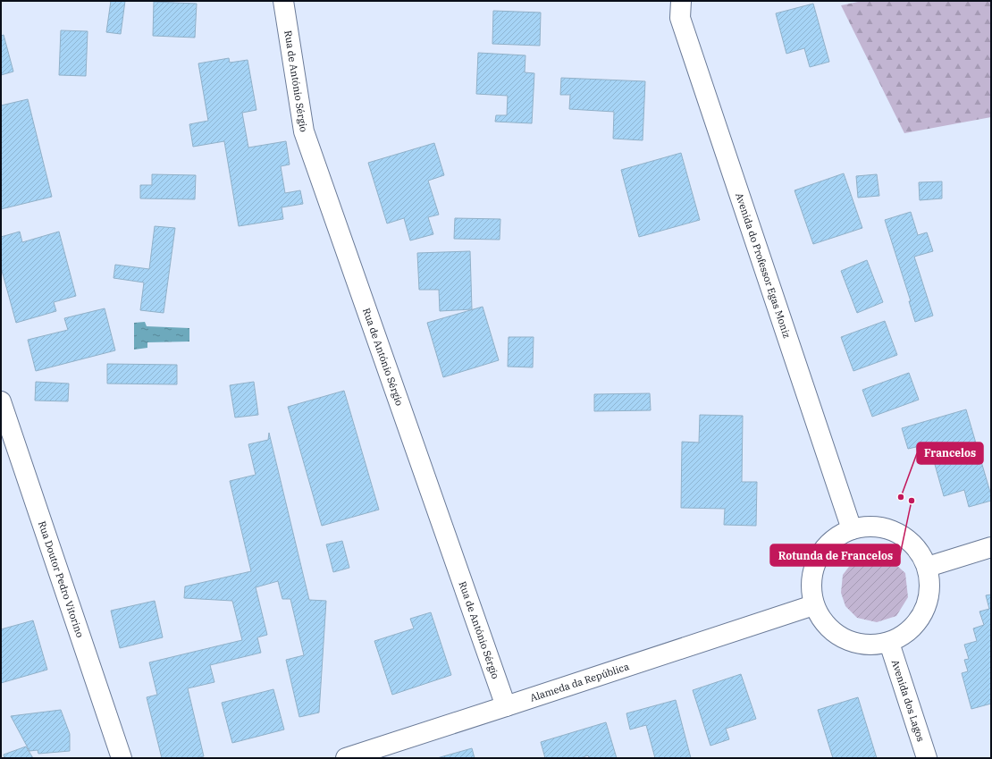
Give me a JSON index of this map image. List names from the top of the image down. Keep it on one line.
{"streets":{"street":["Rua de António Sérgio","Avenida do Professor Egas Moniz","Rua Doutor Pedro Vitorino","Alameda da República","Avenida dos Lagos"]},"crossings":[["Rua de António Sérgio","Alameda da República"],["Avenida do Professor Egas Moniz","Alameda da República"],["Avenida do Professor Egas Moniz","Avenida dos Lagos"],["Alameda da República","Avenida dos Lagos"]],"places":["Francelos","Rotunda de Francelos"]}
